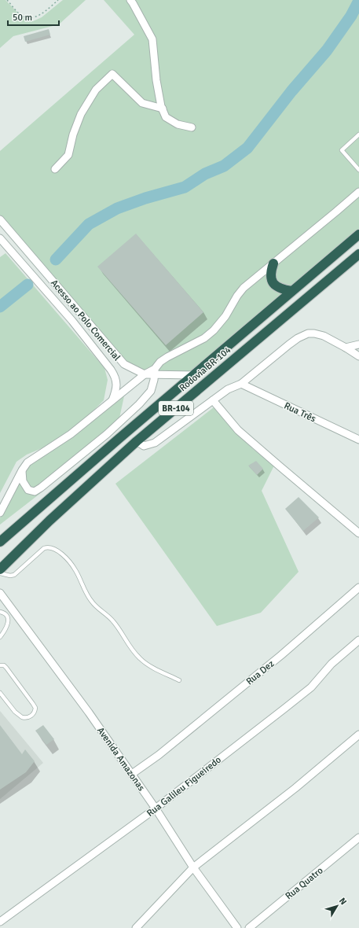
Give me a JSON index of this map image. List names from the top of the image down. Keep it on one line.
{"streets":{"highway":["Rodovia BR-104","BR-104"],"street":["Acesso ao Polo Comercial","Rua Três","Rua Dez","Avenida Amazonas","Rua Galileu Figueiredo","Rua Quatro"]},"crossings":[["Acesso ao Polo Comercial","Rodovia BR-104"],["Rua Dez","Avenida Amazonas"],["Avenida Amazonas","Rua Galileu Figueiredo"]],"scale_bar":"50 m","north":"top right"}
